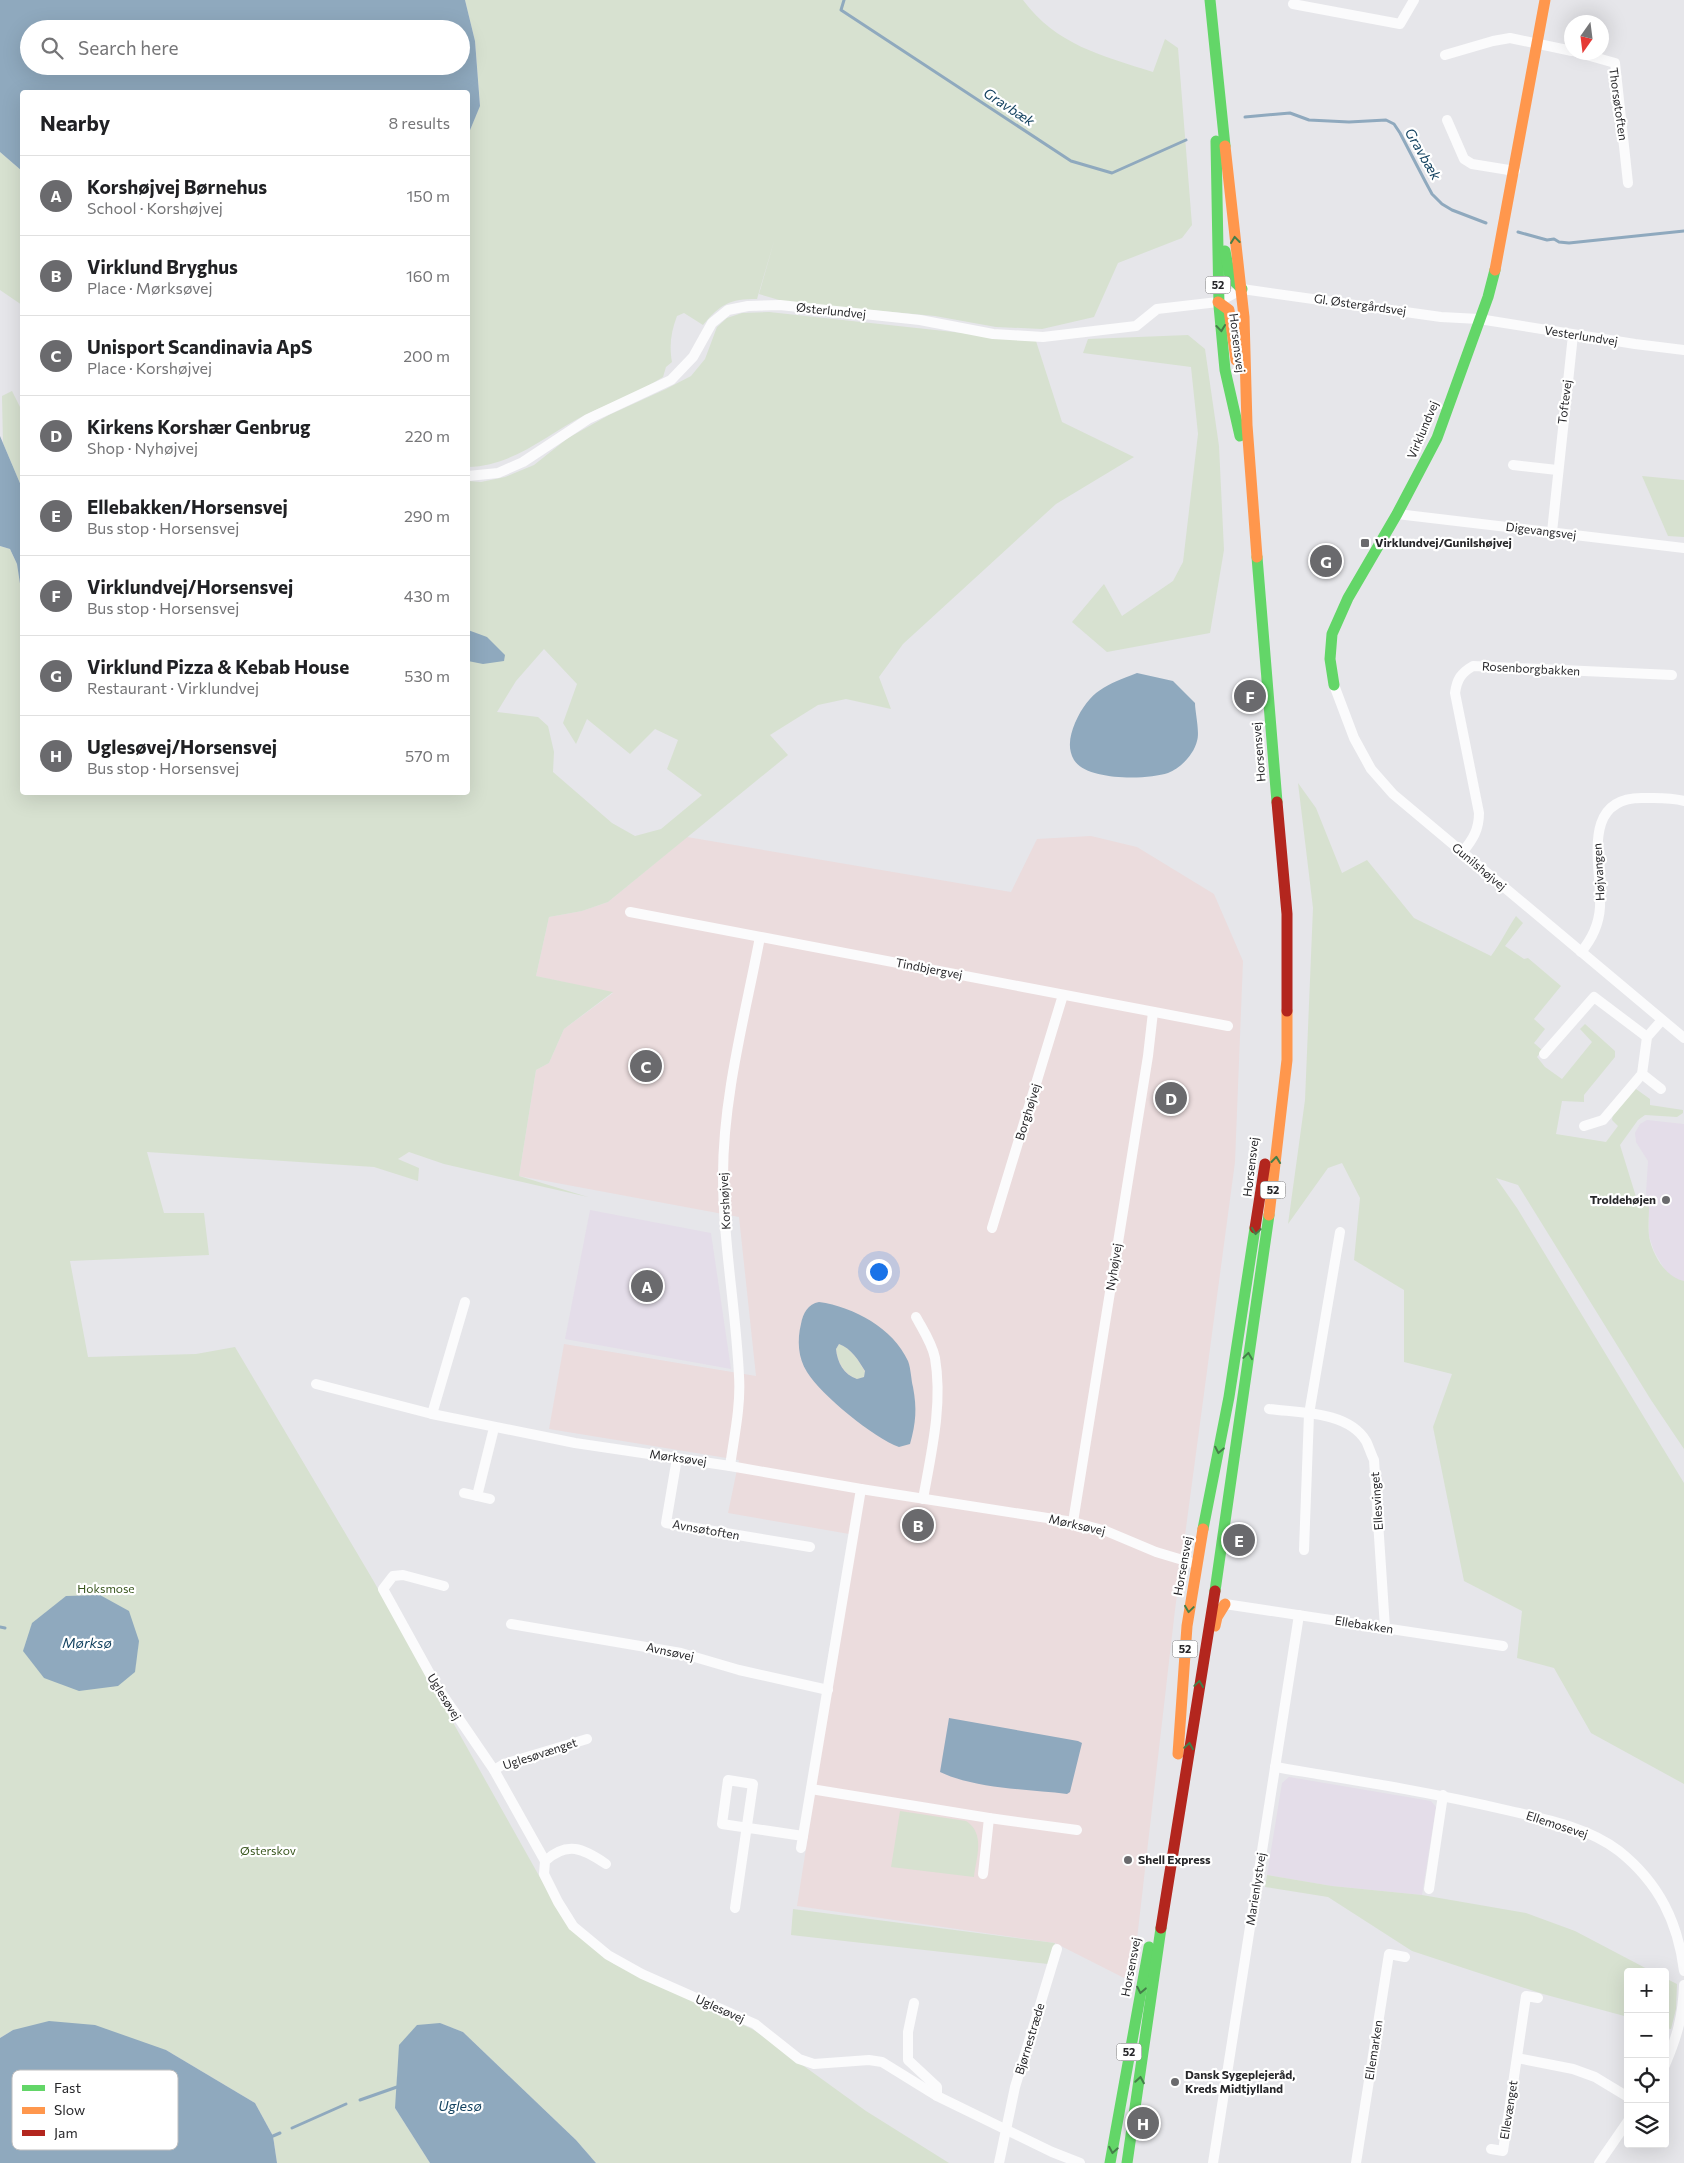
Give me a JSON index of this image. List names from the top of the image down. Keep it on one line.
{"streets":{"main road":["52","Horsensvej","Virklundvej"],"street":["Thorsøtoften","Gl. Østergårdsvej","Østerlundvej","Vesterlundvej","Toftevej","Digevangsvej","Rosenborgbakken","Gunilshøjvej","Højvangen","Tindbjergvej","Borghøjvej","Korshøjvej","Nyhøjvej","Mørksøvej","Ellesvinget","Avnsøtoften","Ellebakken","Avnsøvej","Uglesøvej","Uglesøvænget","Ellemosevej","Marienlystvej","Bjørnestræde","Ellemarken","Ellevænget"]},"crossings":[["52","Horsensvej"],["52","Mørksøvej"],["52","Ellebakken"],["Gl. Østergårdsvej","Østerlundvej"],["Gl. Østergårdsvej","Vesterlundvej"],["Gl. Østergårdsvej","Horsensvej"],["Gl. Østergårdsvej","Virklundvej"],["Østerlundvej","Horsensvej"],["Vesterlundvej","Toftevej"],["Vesterlundvej","Virklundvej"],["Horsensvej","Mørksøvej"],["Toftevej","Digevangsvej"],["Virklundvej","Digevangsvej"],["Virklundvej","Gunilshøjvej"],["Rosenborgbakken","Gunilshøjvej"],["Gunilshøjvej","Højvangen"],["Tindbjergvej","Borghøjvej"],["Tindbjergvej","Korshøjvej"],["Tindbjergvej","Nyhøjvej"],["Korshøjvej","Mørksøvej"],["Nyhøjvej","Mørksøvej"],["Mørksøvej","Avnsøtoften"],["Ellesvinget","Ellebakken"],["Ellebakken","Marienlystvej"],["Uglesøvej","Uglesøvænget"],["Uglesøvej","Bjørnestræde"],["Ellemosevej","Marienlystvej"]],"water":["Gravbæk","Mørksø","Uglesø"],"parks":["Hoksmose","Østerskov"],"places":{"transit":["Virklundvej/Gunilshøjvej"],"other":["Troldehøjen","Shell Express","Dansk Sygeplejeråd, Kreds Midtjylland"]},"legend":["Fast","Slow","Jam"],"north":"bottom","page":{"search":"Search here","heading":["Nearby","8 results"],"list":[{"mark":"A","name":"Korshøjvej Børnehus","note":"School · Korshøjvej","value":"150 m"},{"mark":"B","name":"Virklund Bryghus","note":"Place · Mørksøvej","value":"160 m"},{"mark":"C","name":"Unisport Scandinavia ApS","note":"Place · Korshøjvej","value":"200 m"},{"mark":"D","name":"Kirkens Korshær Genbrug","note":"Shop · Nyhøjvej","value":"220 m"},{"mark":"E","name":"Ellebakken/Horsensvej","note":"Bus stop · Horsensvej","value":"290 m"},{"mark":"F","name":"Virklundvej/Horsensvej","note":"Bus stop · Horsensvej","value":"430 m"},{"mark":"G","name":"Virklund Pizza & Kebab House","note":"Restaurant · Virklundvej","value":"530 m"},{"mark":"H","name":"Uglesøvej/Horsensvej","note":"Bus stop · Horsensvej","value":"570 m"}],"pins":["G","F","C","D","A","B","E","H"],"map_buttons":["+","−"]}}
